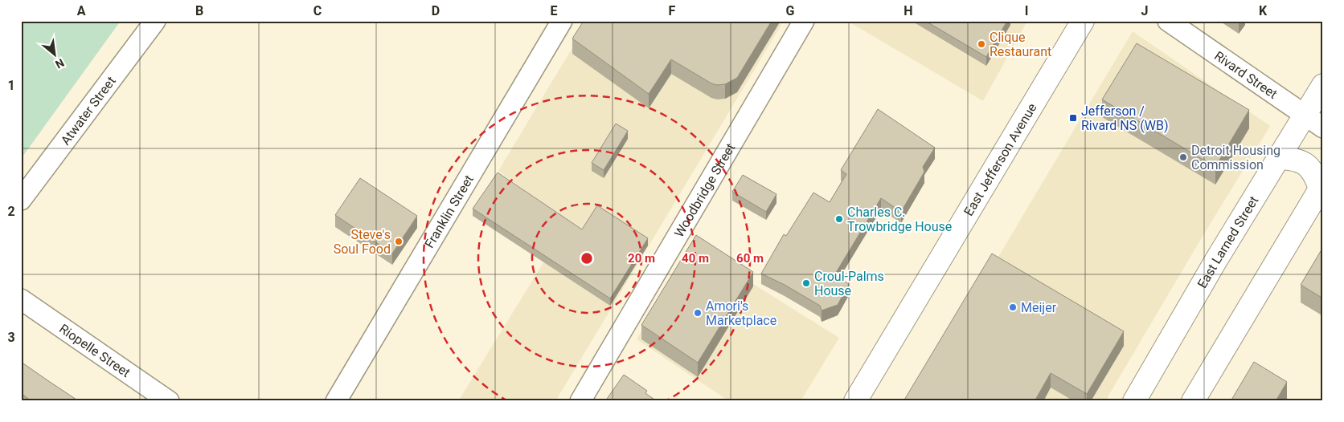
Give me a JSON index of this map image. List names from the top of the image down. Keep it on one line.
{"streets":{"street":["Rivard Street","Atwater Street","East Jefferson Avenue","Woodbridge Street","Franklin Street","East Larned Street","Riopelle Street"]},"crossings":[["Rivard Street","East Larned Street"]],"places":{"other":["Clique Restaurant","Detroit Housing Commission","Charles C. Trowbridge House","Steve's Soul Food","Croul-Palms House","Meijer","Amori's Marketplace"],"transit":["Jefferson / Rivard NS (WB)"]},"north":"bottom right","grid":{"columns":["A","B","C","D","E","F","G","H","I","J","K"],"rows":["1","2","3"]},"rings":["20 m","40 m","60 m"]}
